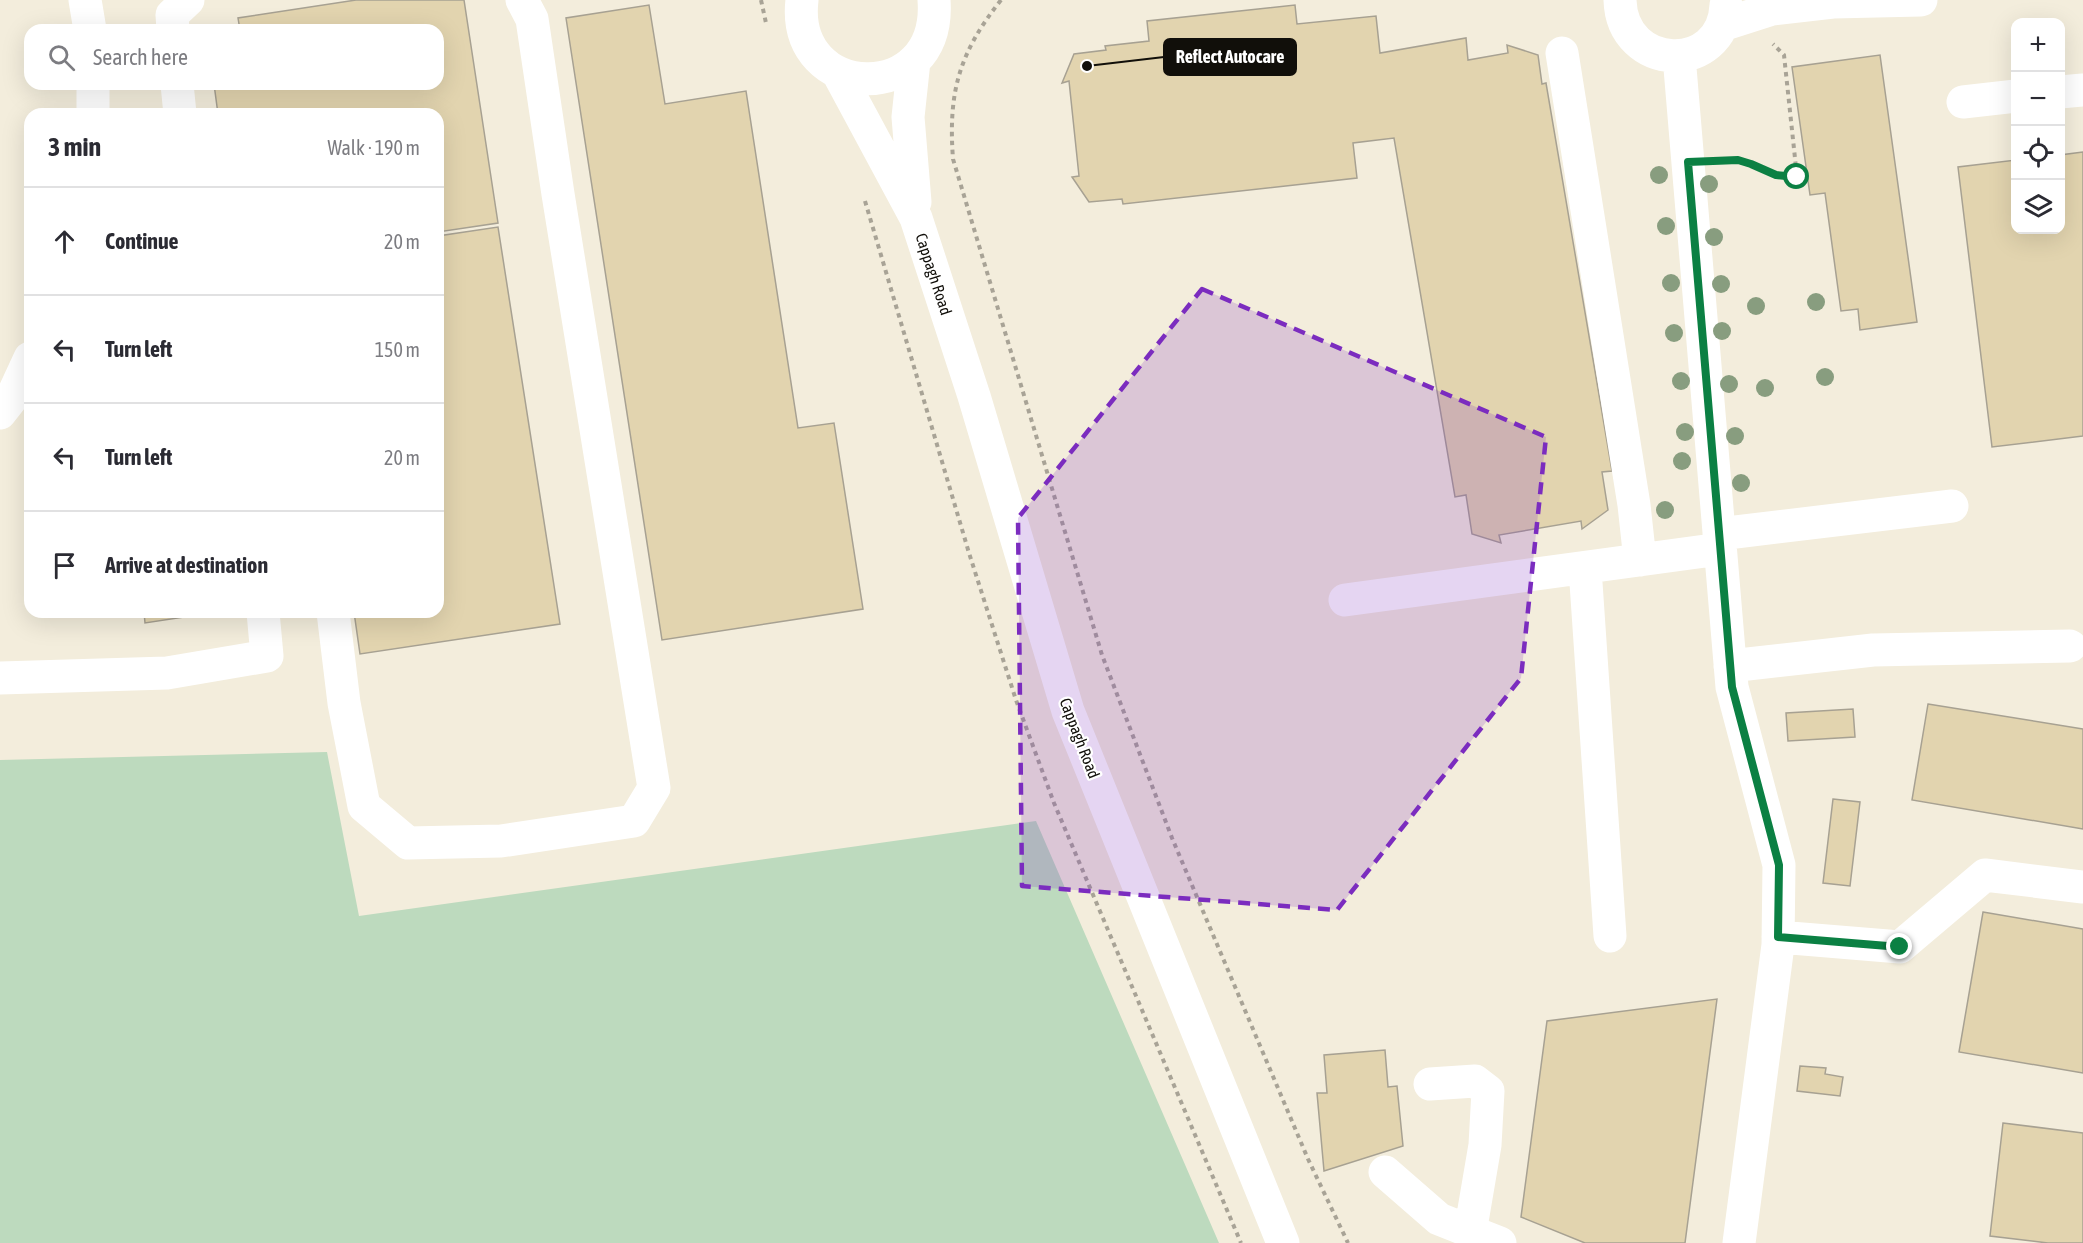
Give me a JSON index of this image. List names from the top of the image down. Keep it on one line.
{"streets":{"street":["Cappagh Road"]},"places":["Reflect Autocare"],"page":{"map_buttons":["+","−"],"search":"Search here","heading":["3 min","Walk · 190 m"],"list":[["Continue","20 m"],["Turn left","150 m"],["Turn left","20 m"],"Arrive at destination"]}}
